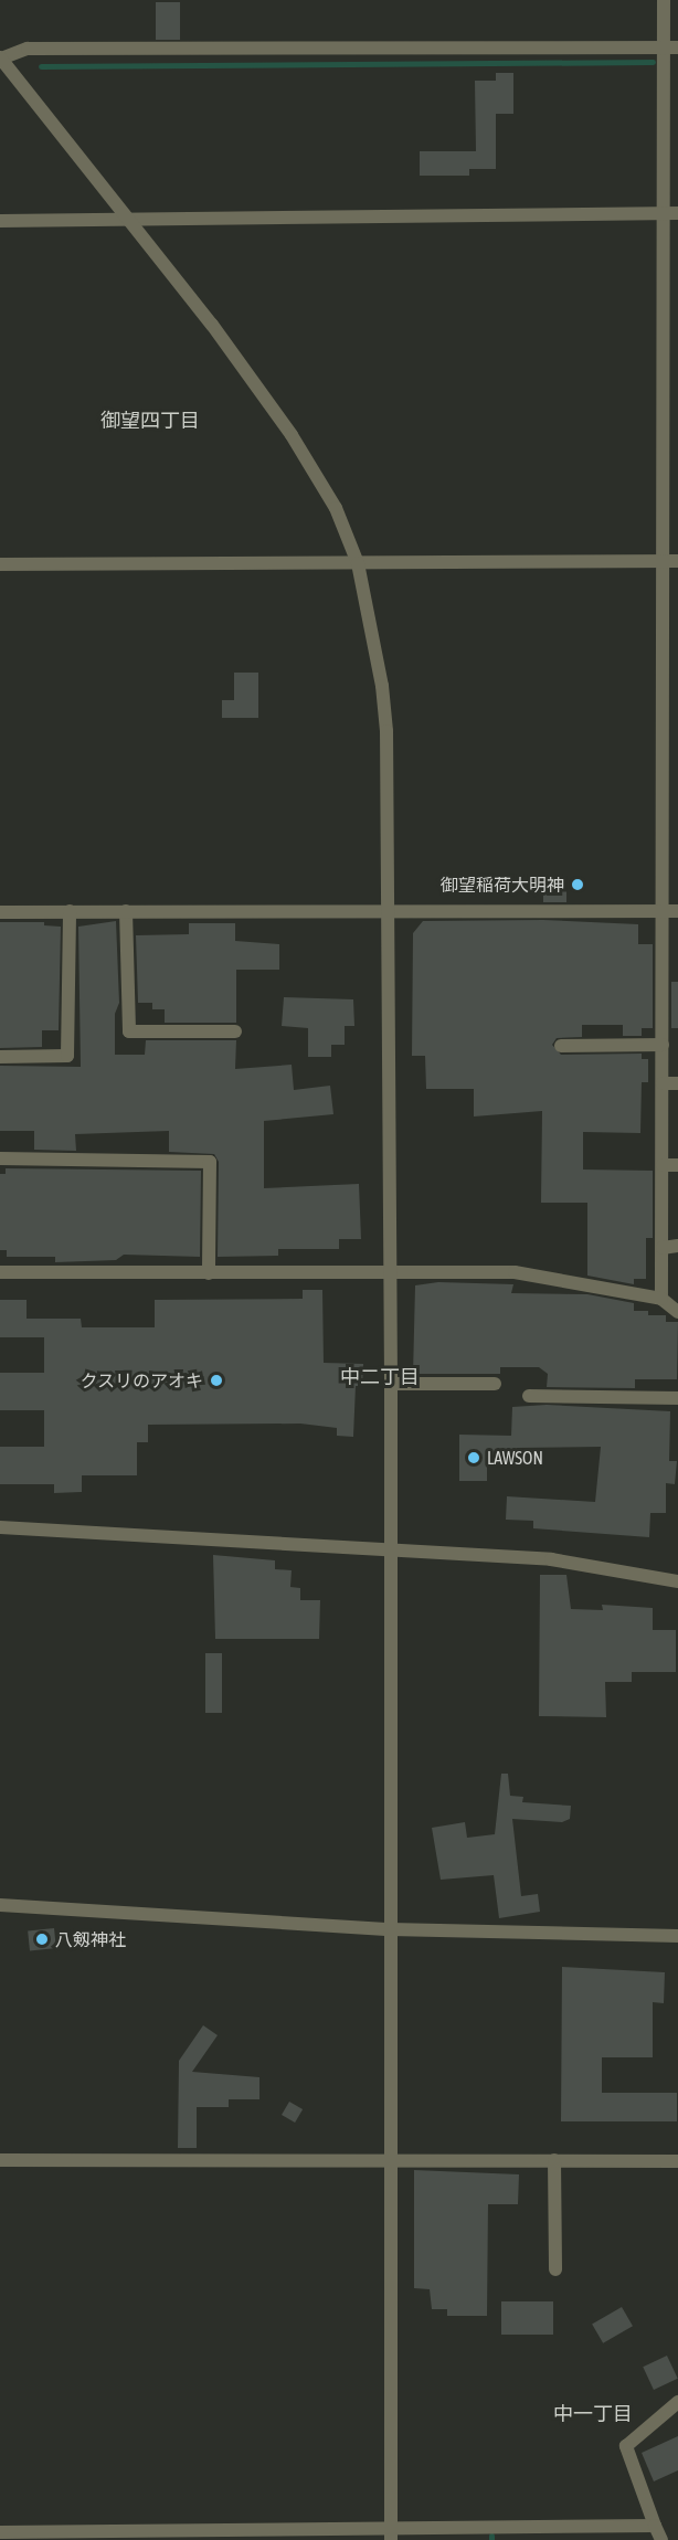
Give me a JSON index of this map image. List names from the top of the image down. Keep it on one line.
{"districts":["御望四丁目","中二丁目","中一丁目"],"places":["御望稲荷大明神","クスリのアオキ","LAWSON","八剱神社"]}
